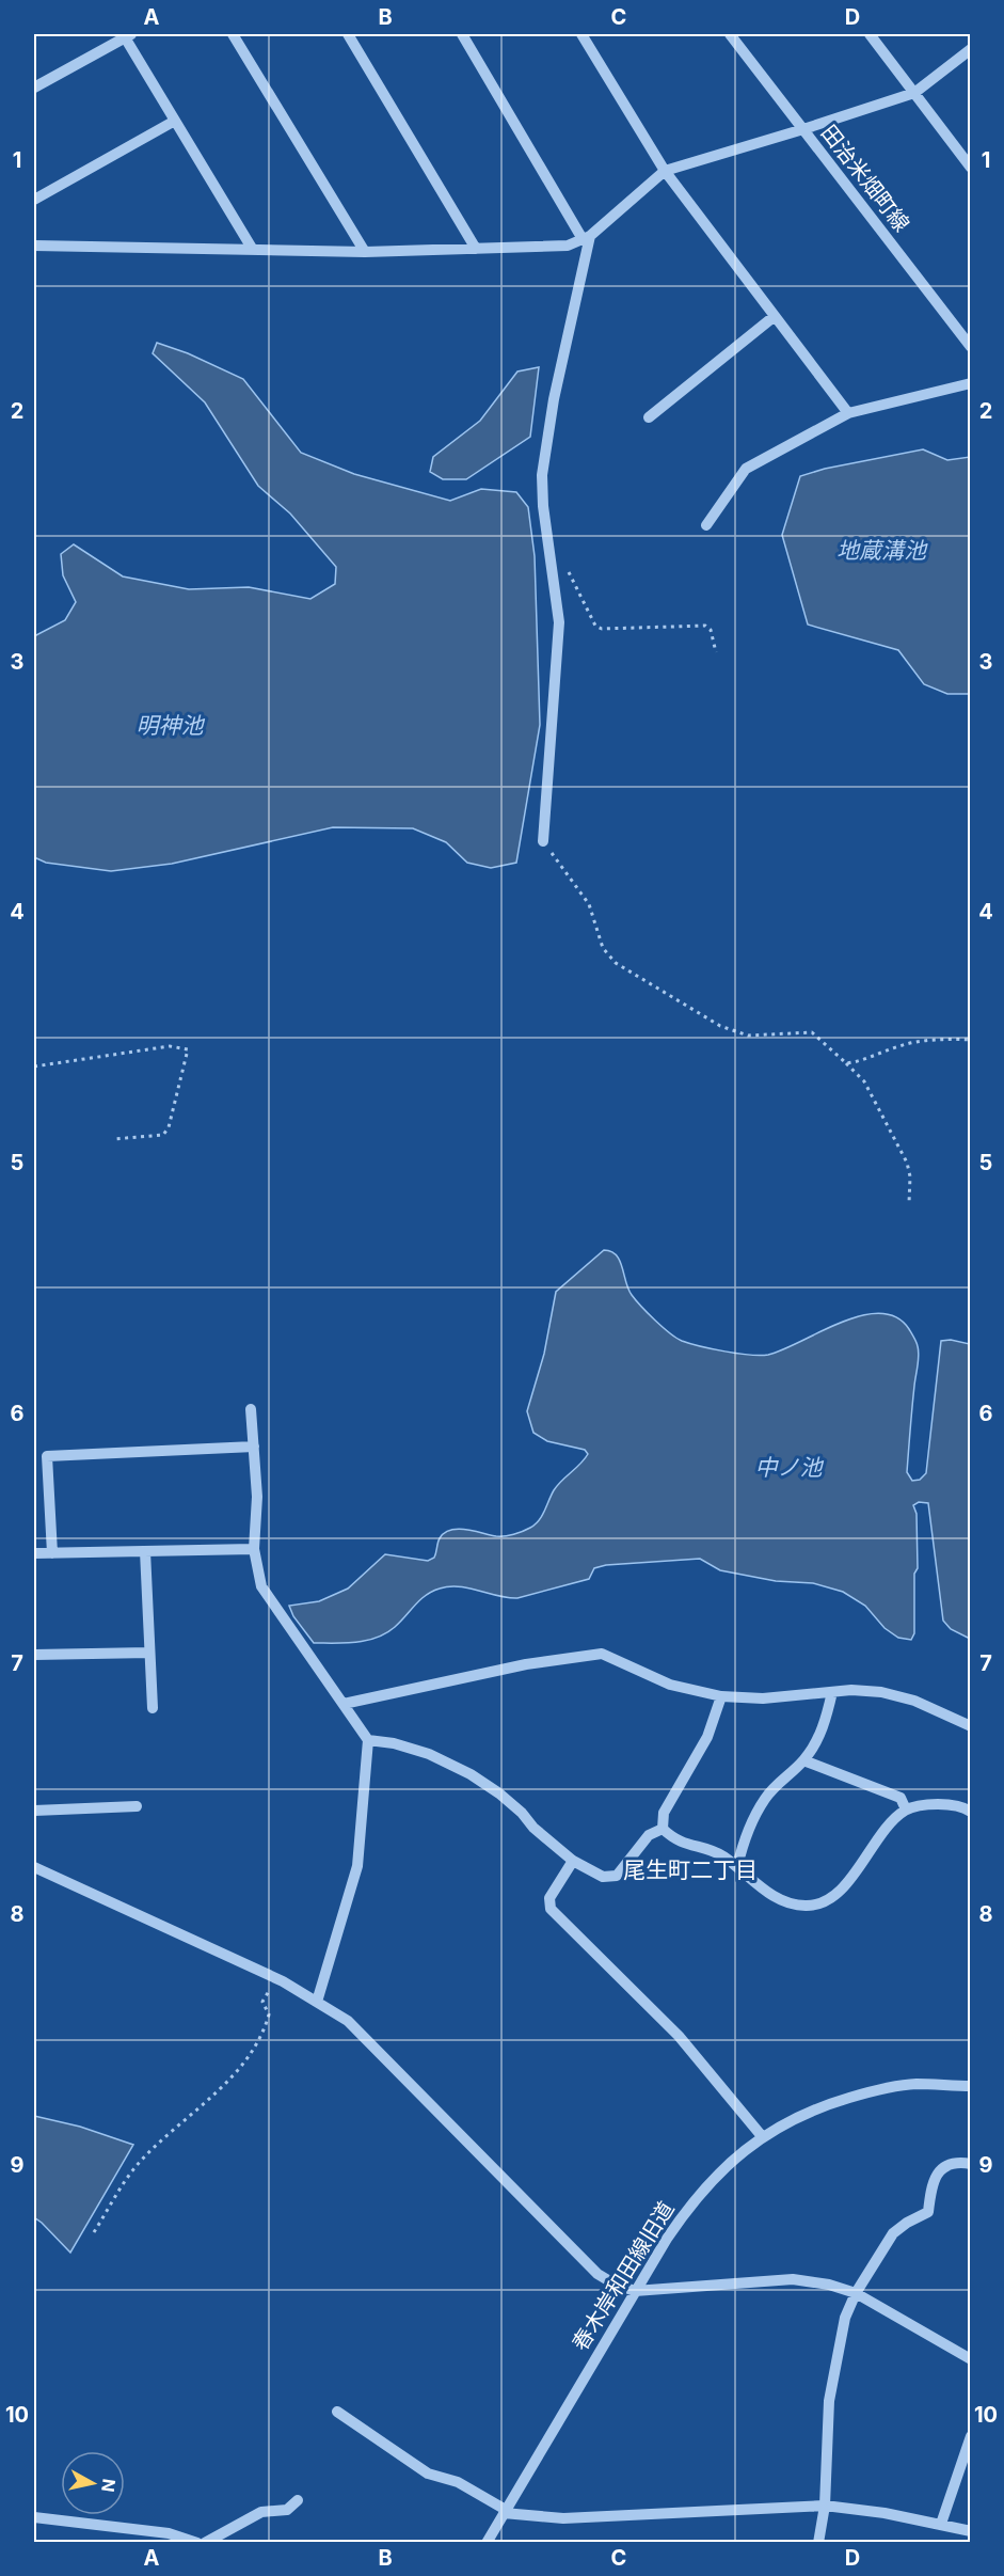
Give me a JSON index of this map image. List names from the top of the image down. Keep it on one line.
{"streets":{"street":["田治米畑町線","春木岸和田線旧道"]},"districts":["尾生町二丁目"],"water":["地蔵溝池","明神池","中ノ池"],"north":"right","grid":{"columns":["A","B","C","D"],"rows":["1","2","3","4","5","6","7","8","9","10"]}}
